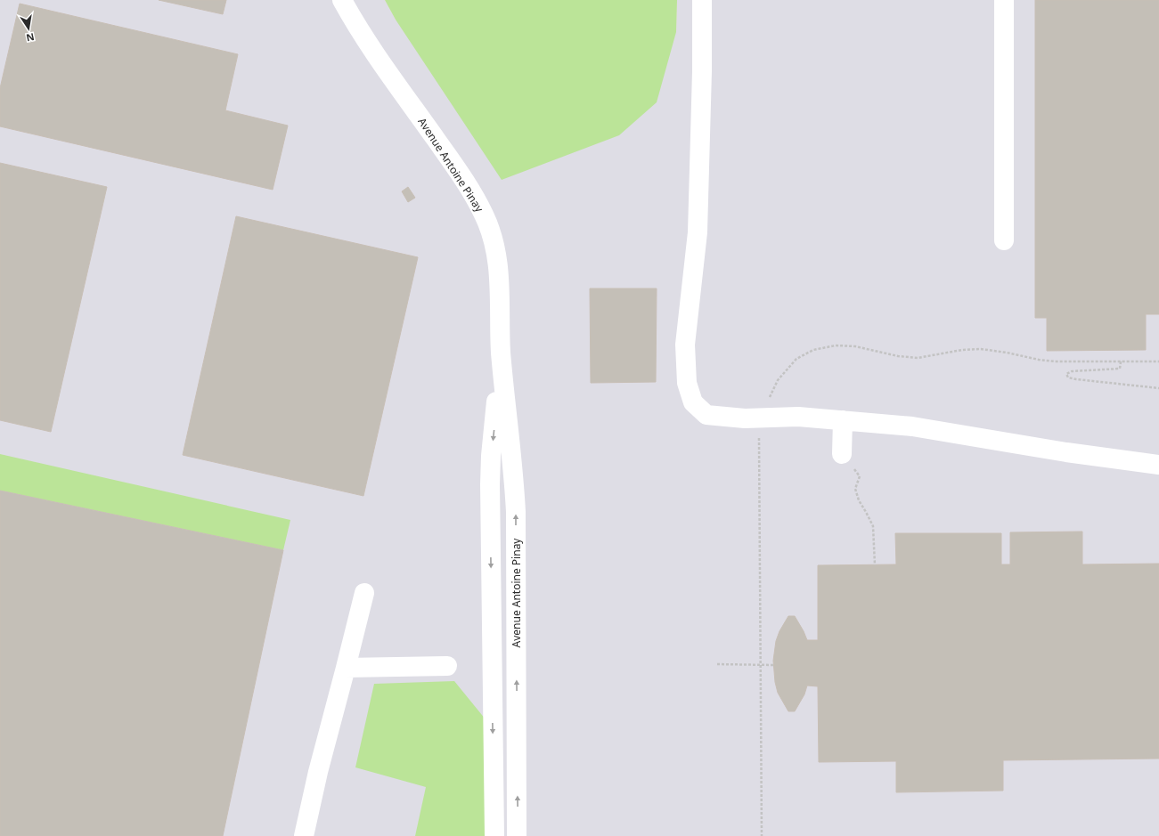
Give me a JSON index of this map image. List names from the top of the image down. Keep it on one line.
{"streets":{"street":["Avenue Antoine Pinay"]},"north":"bottom"}
